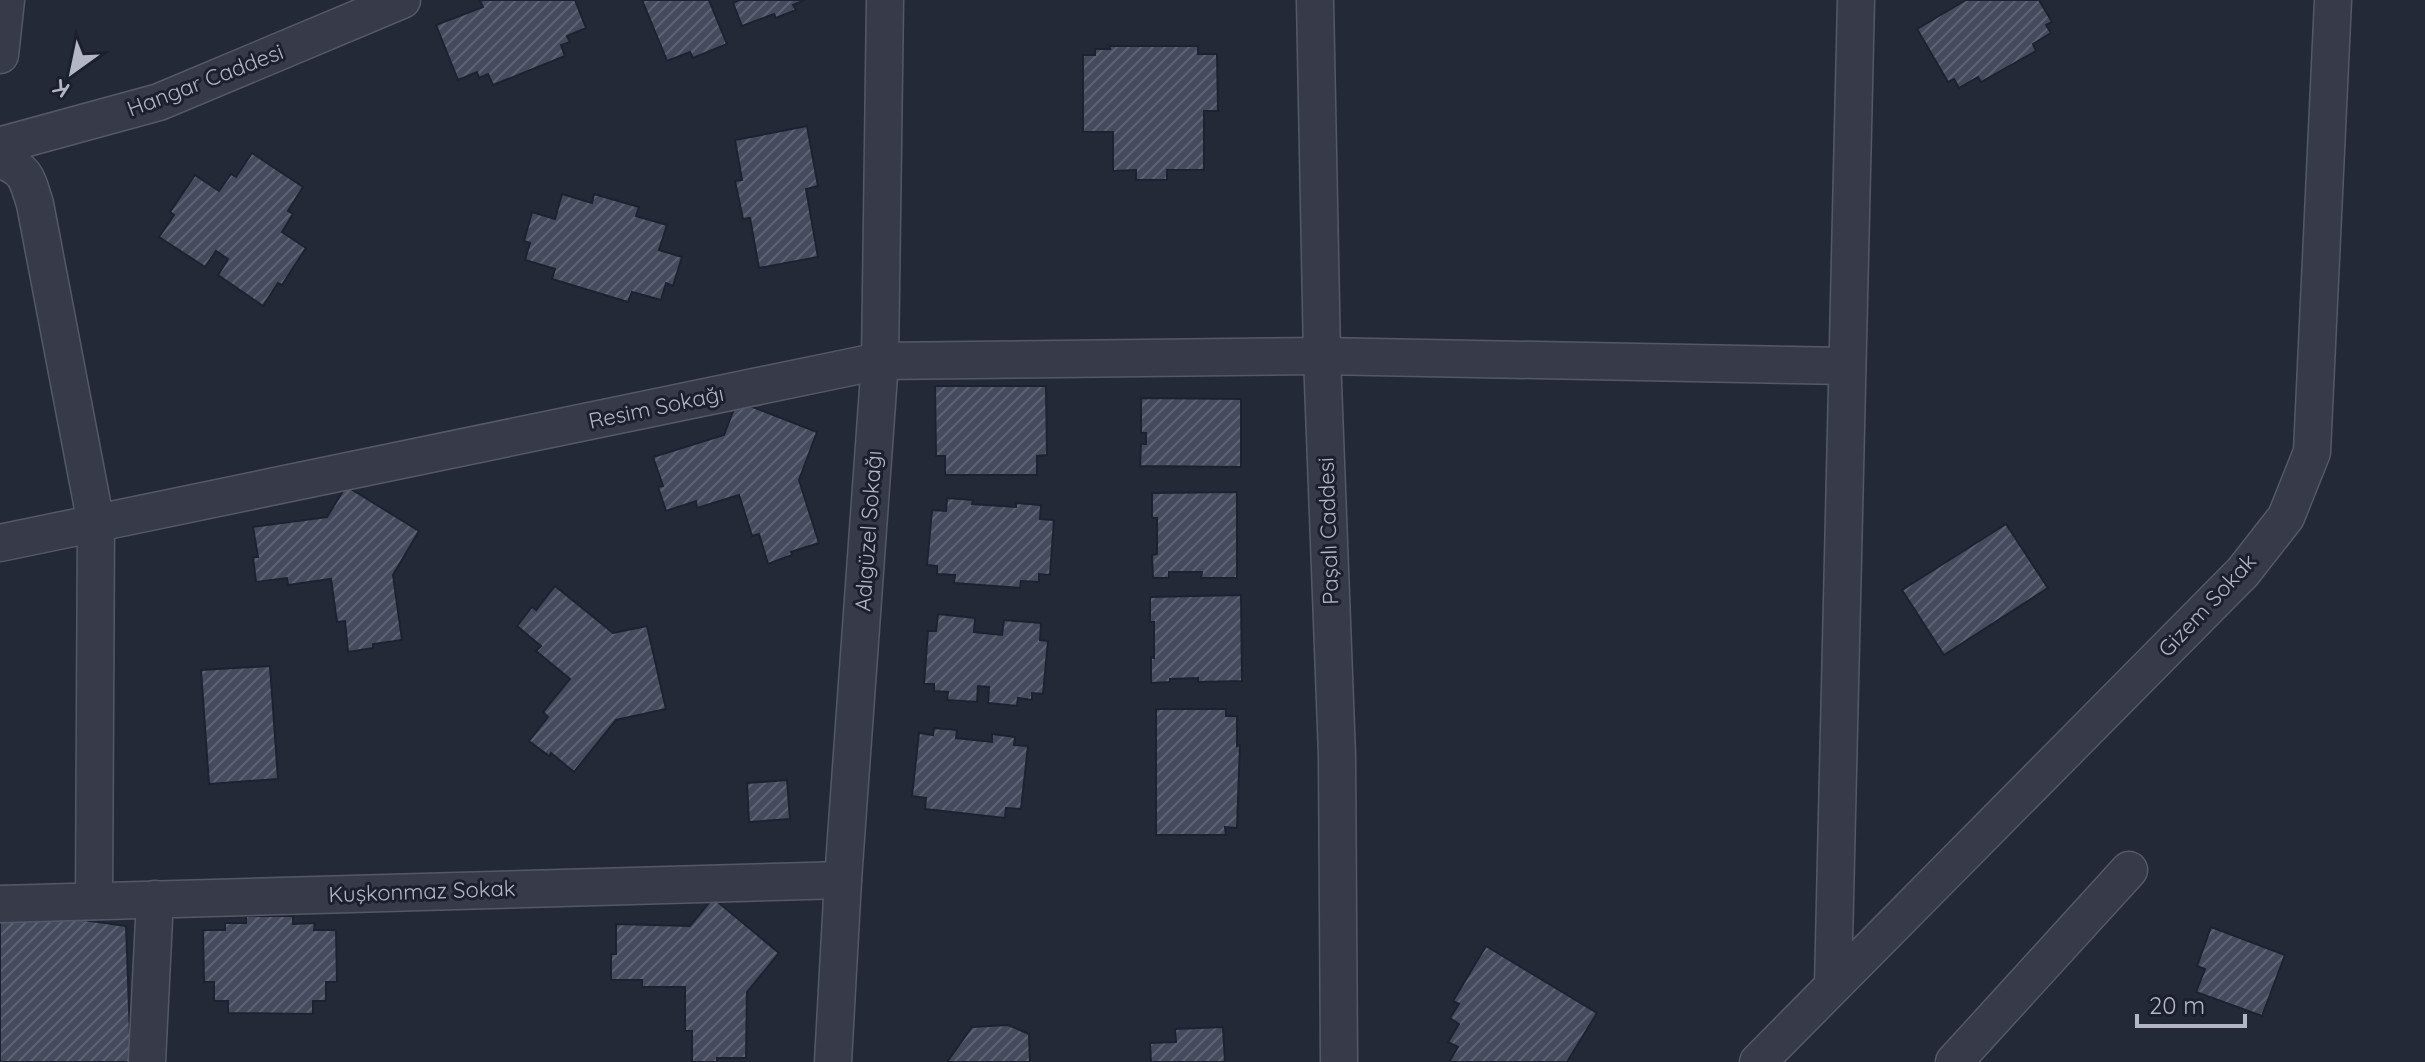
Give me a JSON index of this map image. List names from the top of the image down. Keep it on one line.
{"streets":{"street":["Hangar Caddesi","Resim Sokağı","Adıgüzel Sokağı","Paşalı Caddesi","Gizem Sokak","Kuşkonmaz Sokak"]},"crossings":[["Resim Sokağı","Adıgüzel Sokağı"],["Resim Sokağı","Paşalı Caddesi"],["Adıgüzel Sokağı","Kuşkonmaz Sokak"]],"scale_bar":"20 m","north":"bottom left"}
